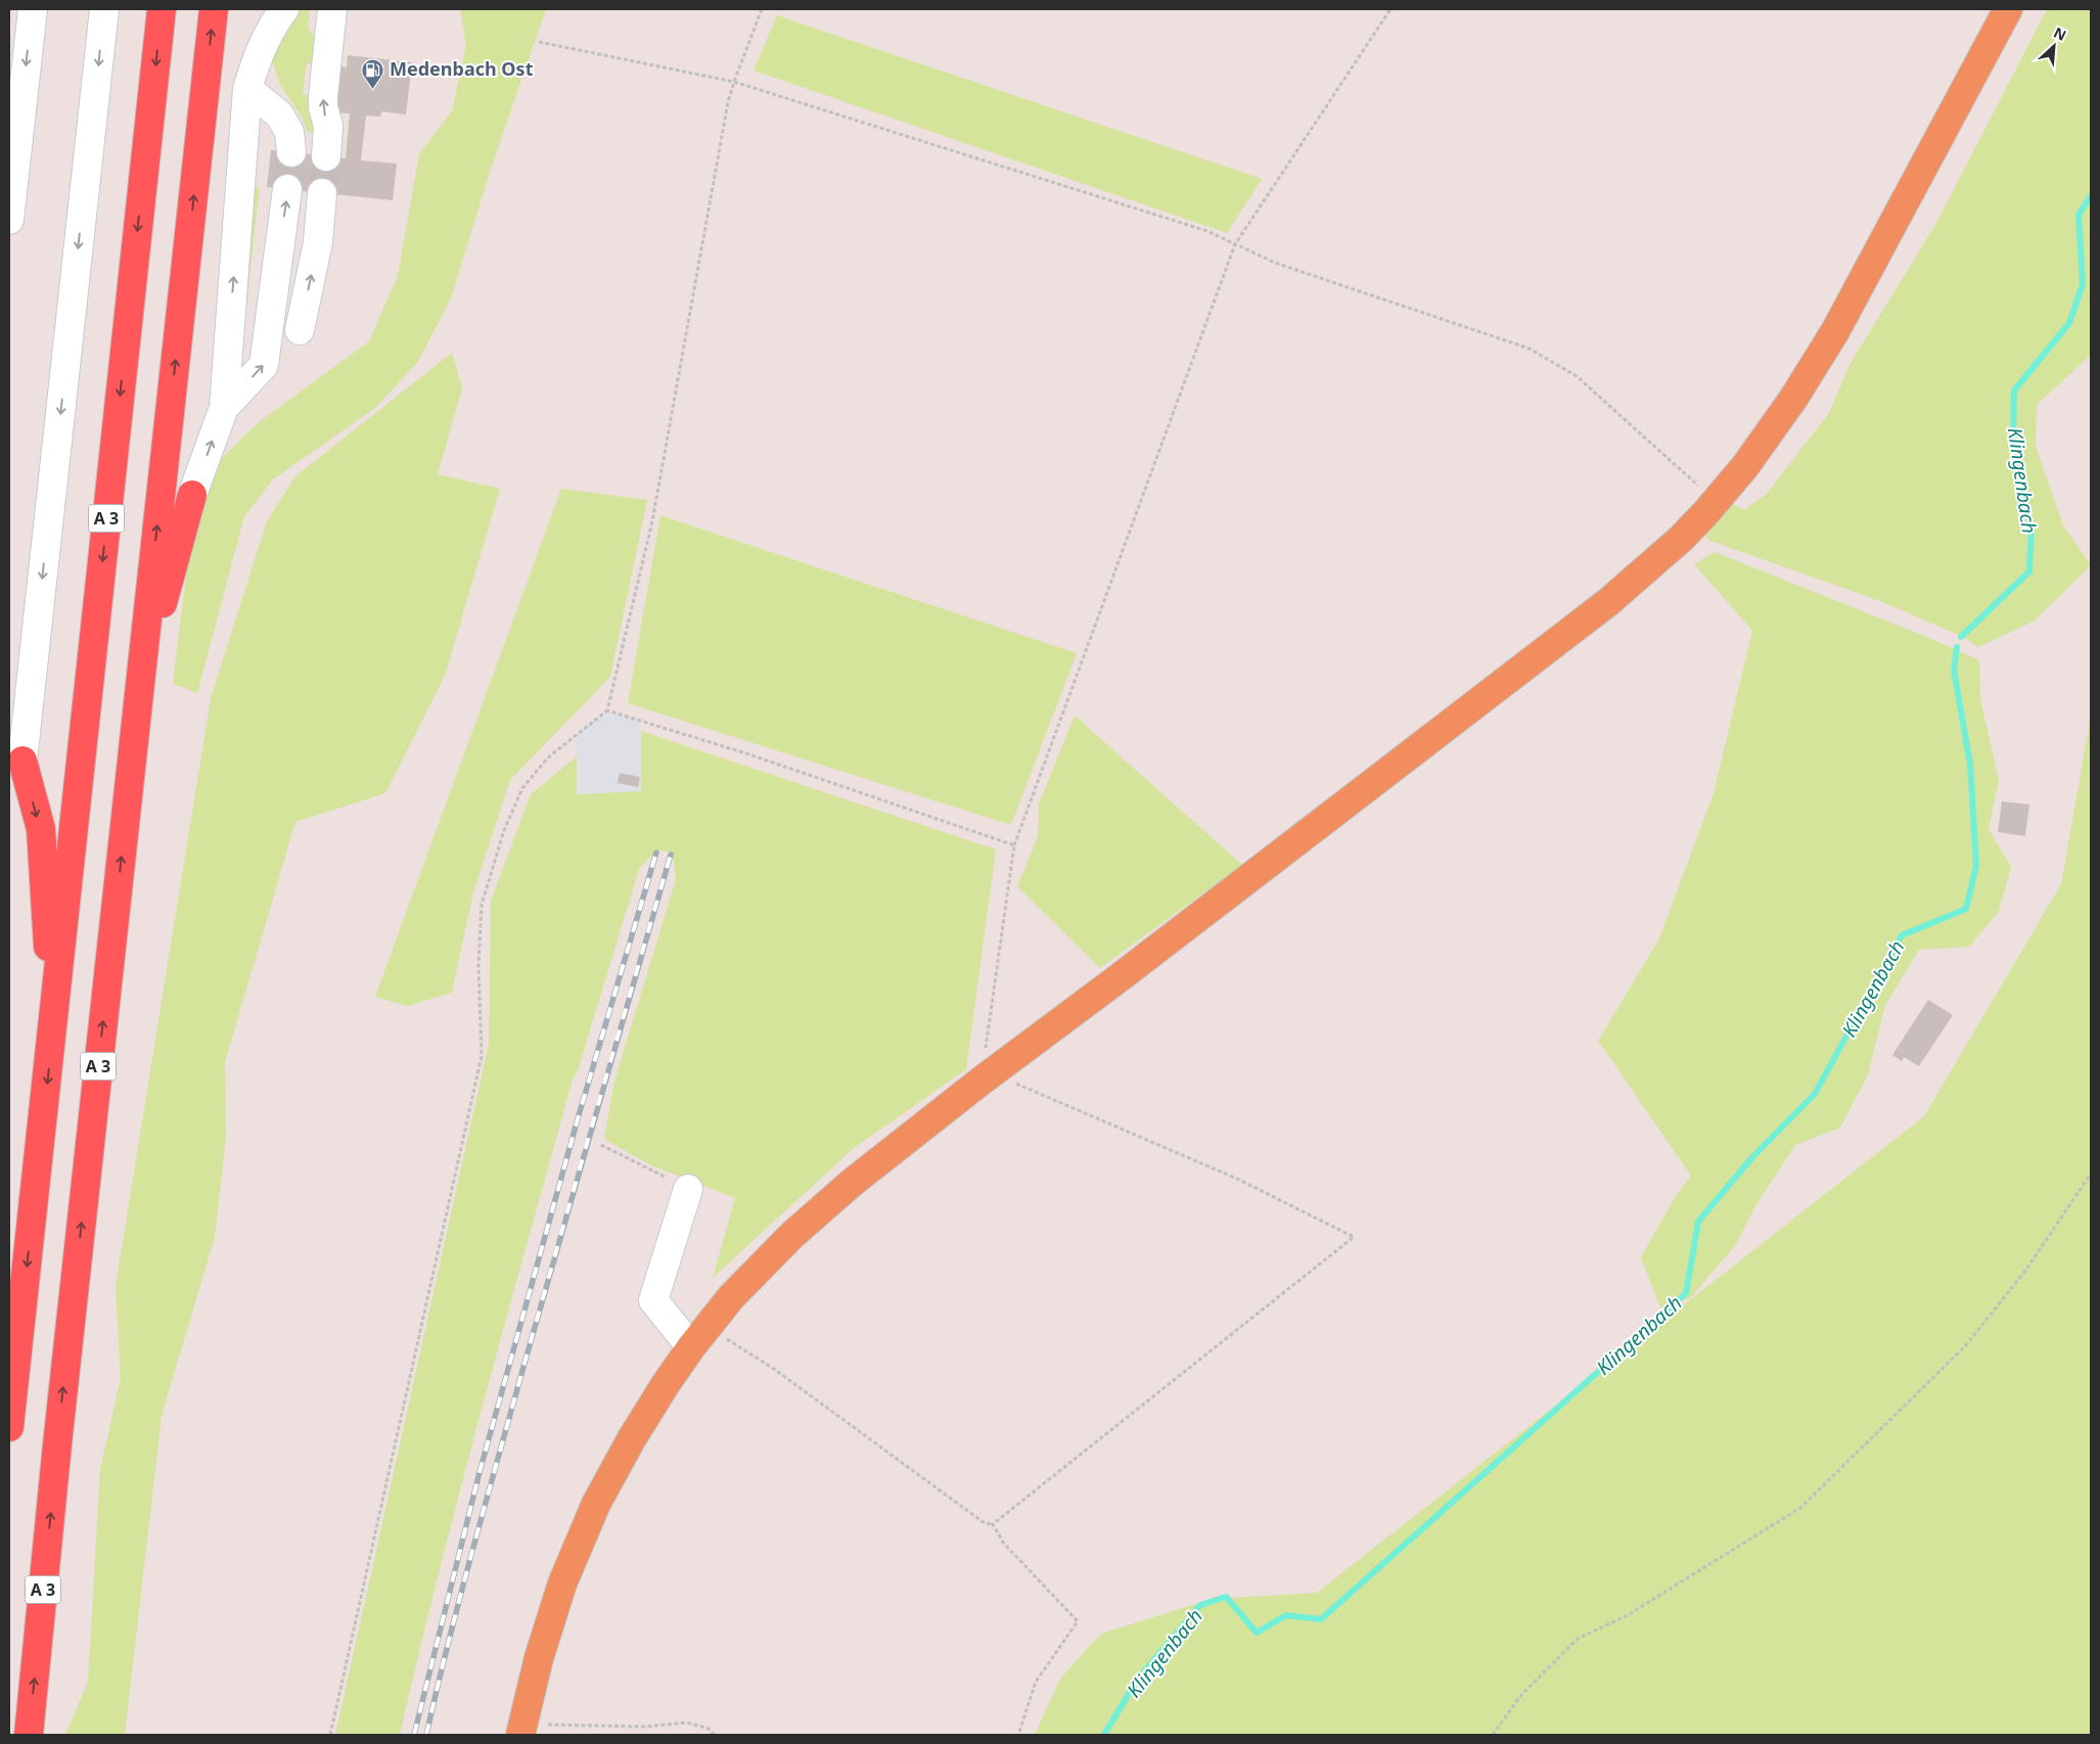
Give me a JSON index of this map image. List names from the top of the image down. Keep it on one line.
{"streets":{"highway":["A 3"]},"water":["Klingenbach"],"places":{"fuel station":["Medenbach Ost"]},"north":"top right"}
